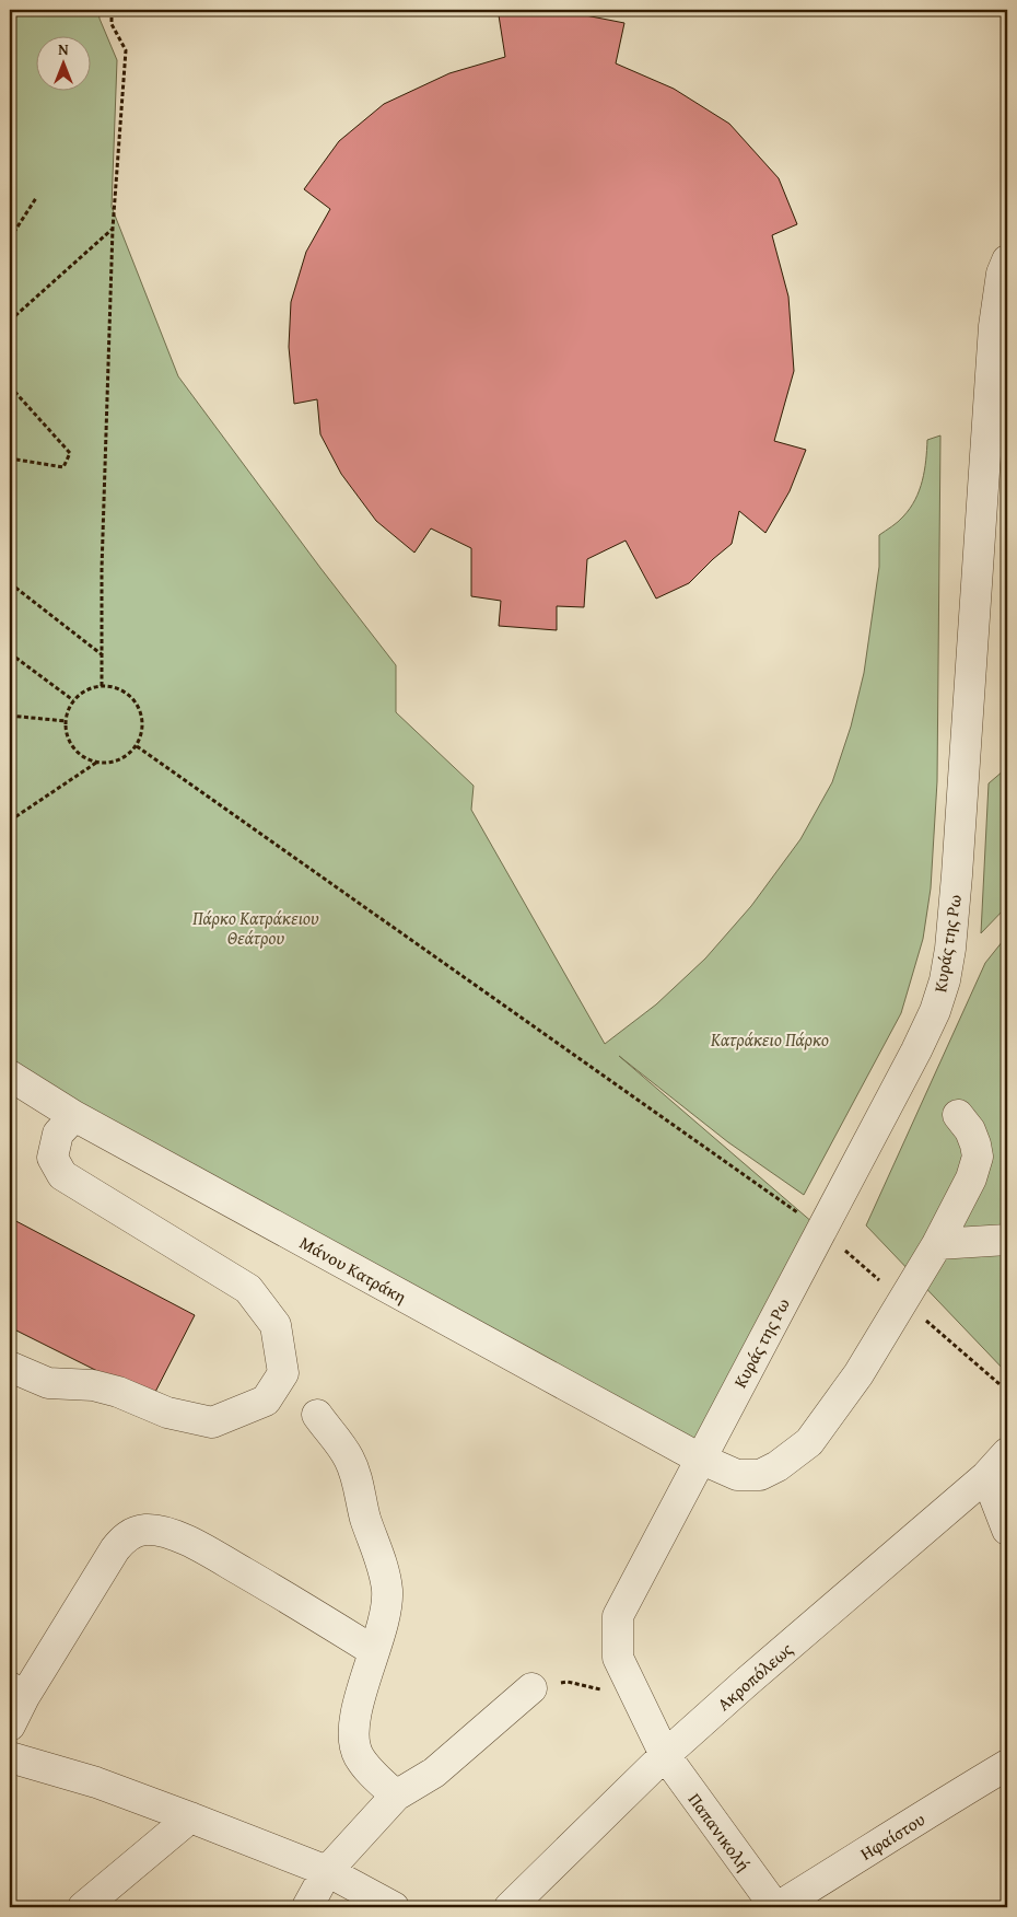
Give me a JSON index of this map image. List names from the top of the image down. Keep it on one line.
{"streets":{"street":["Κυράς της Ρω","Μάνου Κατράκη","Ακροπόλεως","Παπανικολή","Ηφαίστου"]},"crossings":[["Κυράς της Ρω","Μάνου Κατράκη"],["Κυράς της Ρω","Παπανικολή"],["Ακροπόλεως","Παπανικολή"],["Παπανικολή","Ηφαίστου"]],"parks":["Πάρκο Κατράκειου Θεάτρου","Κατράκειο Πάρκο"],"north":"top"}
